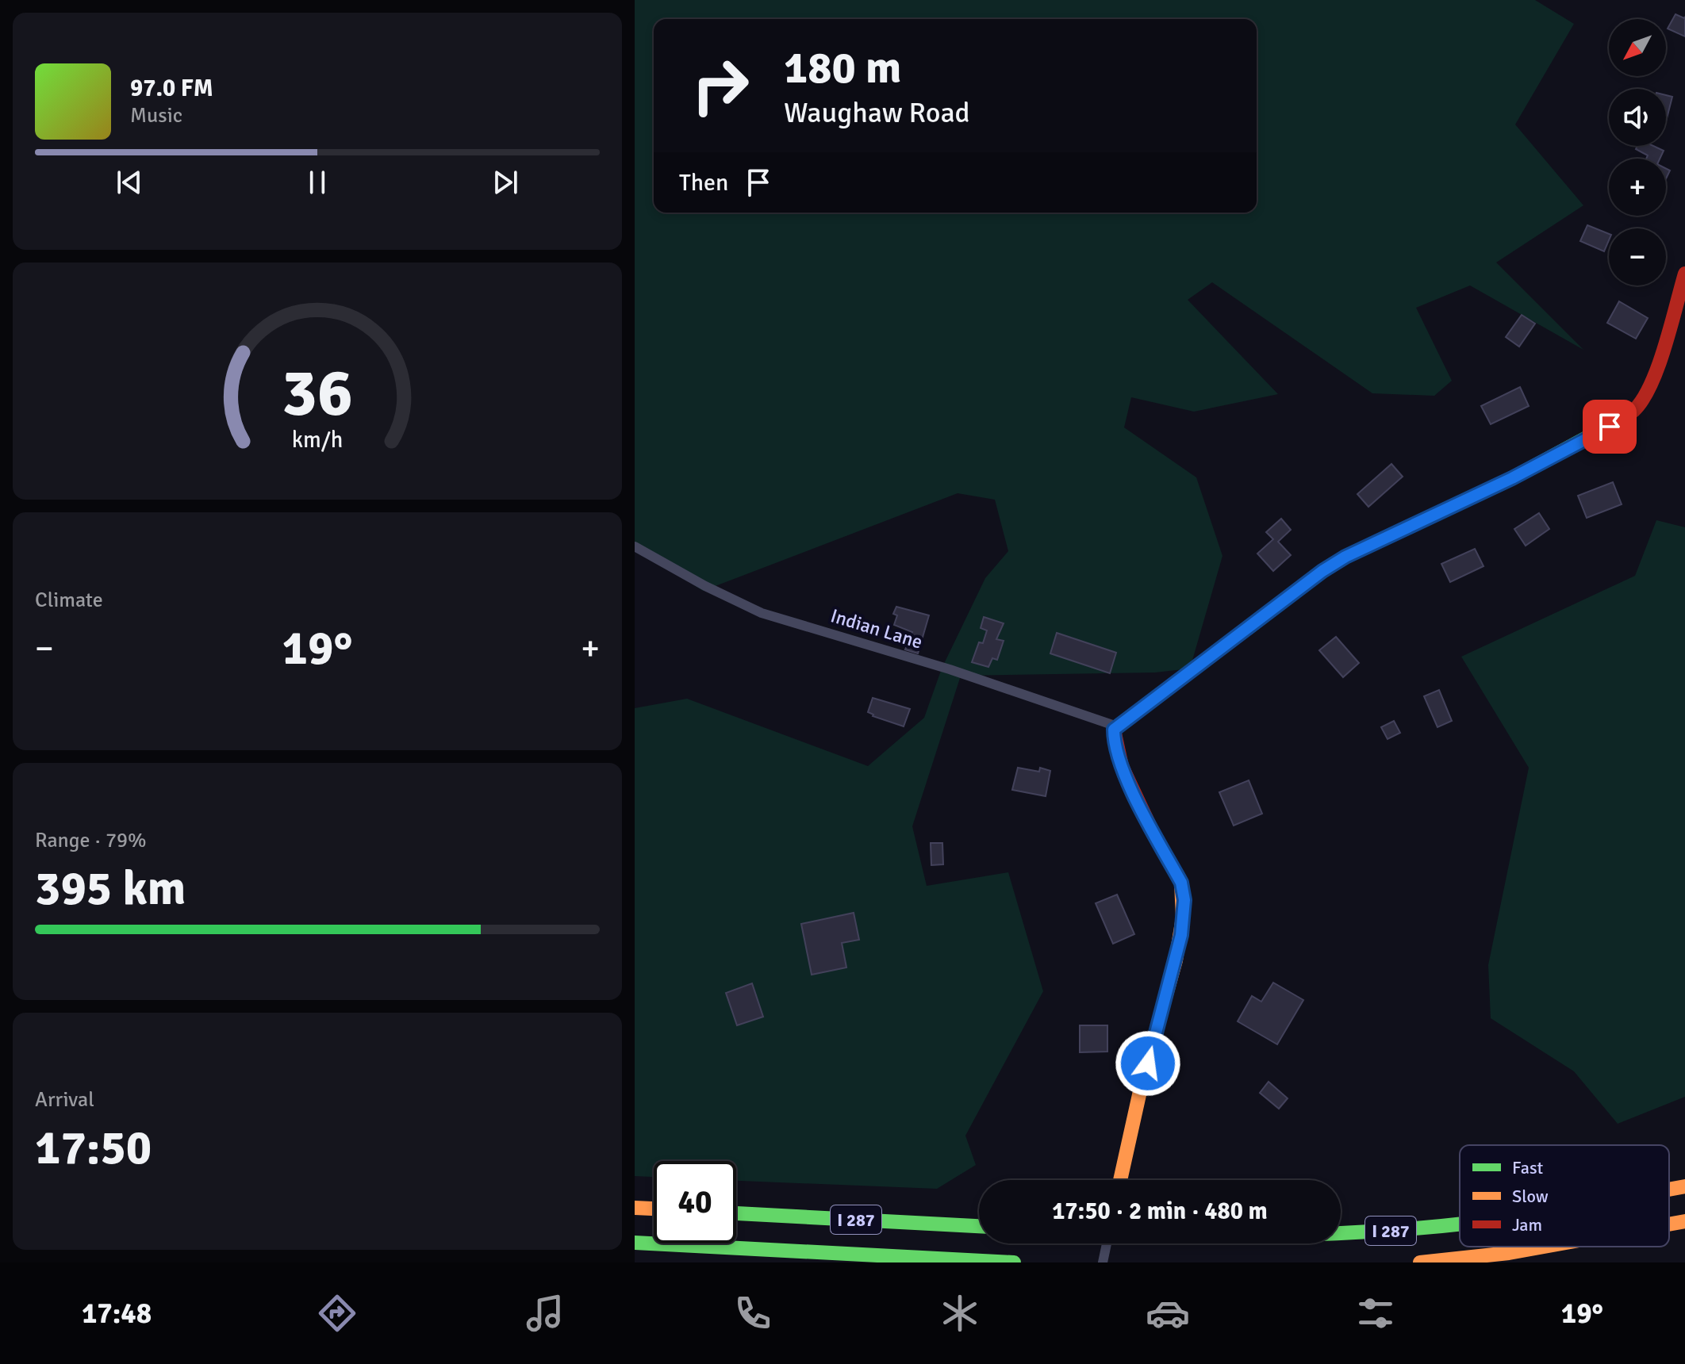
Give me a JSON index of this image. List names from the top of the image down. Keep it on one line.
{"streets":{"main road":["I 287"],"street":["Indian Lane"]},"legend":["Fast","Slow","Jam"],"north":"bottom left","page":{"map_buttons":["+","−"],"turn":["180 m","Waughaw Road"],"song":["97.0 FM","Music"],"then":"Then","tile":["Climate",["Range · 79%","395 km"],["Arrival","17:50"]],"heat":["−","19°","+"],"limit":"40","trip":"17:50 · 2 min · 480 m","tabs":["17:48","19°"],"gauge":["36","km/h"]}}
